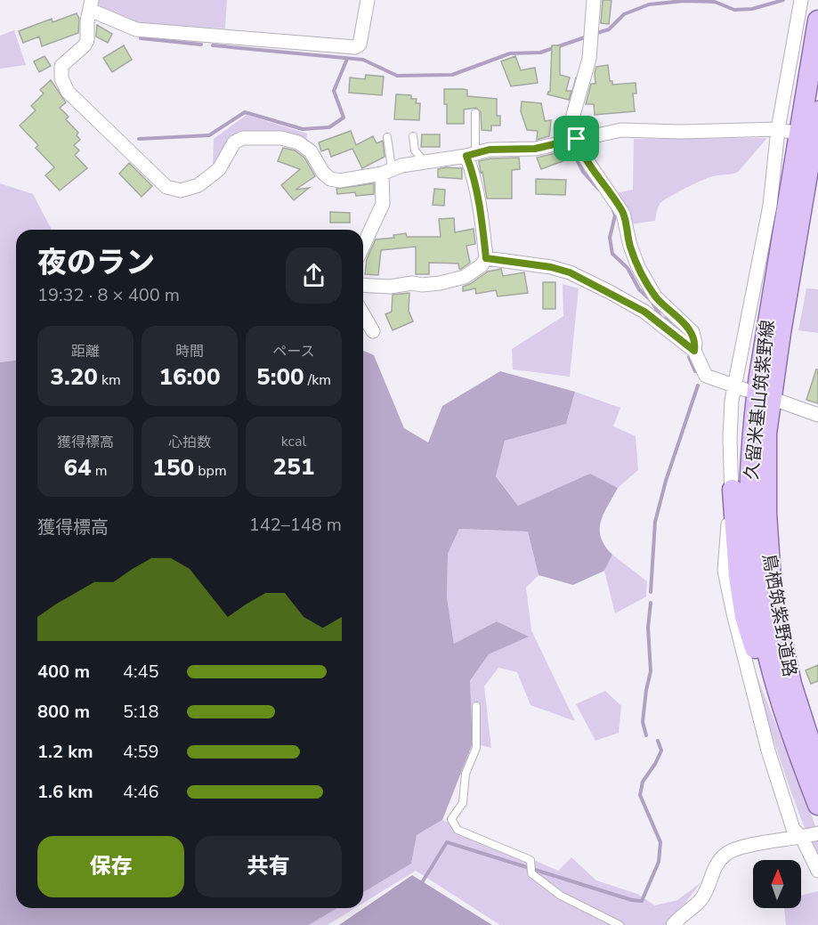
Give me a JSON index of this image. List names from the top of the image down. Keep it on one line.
{"streets":{"main road":["久留米基山筑紫野線","鳥栖筑紫野道路"]},"north":"top","page":{"heading":["夜のラン","19:32 · 8 × 400 m"],"stats":[["距離","3.20 km"],["時間","16:00"],["ペース","5:00 /km"],["獲得標高","64 m"],["心拍数","150 bpm"],["kcal","251"]],"chart":["獲得標高","142–148 m"],"list":[{"name":"400 m","note":"4:45"},{"name":"800 m","note":"5:18"},{"name":"1.2 km","note":"4:59"},{"name":"1.6 km","note":"4:46"}],"buttons":["保存","共有"]}}
